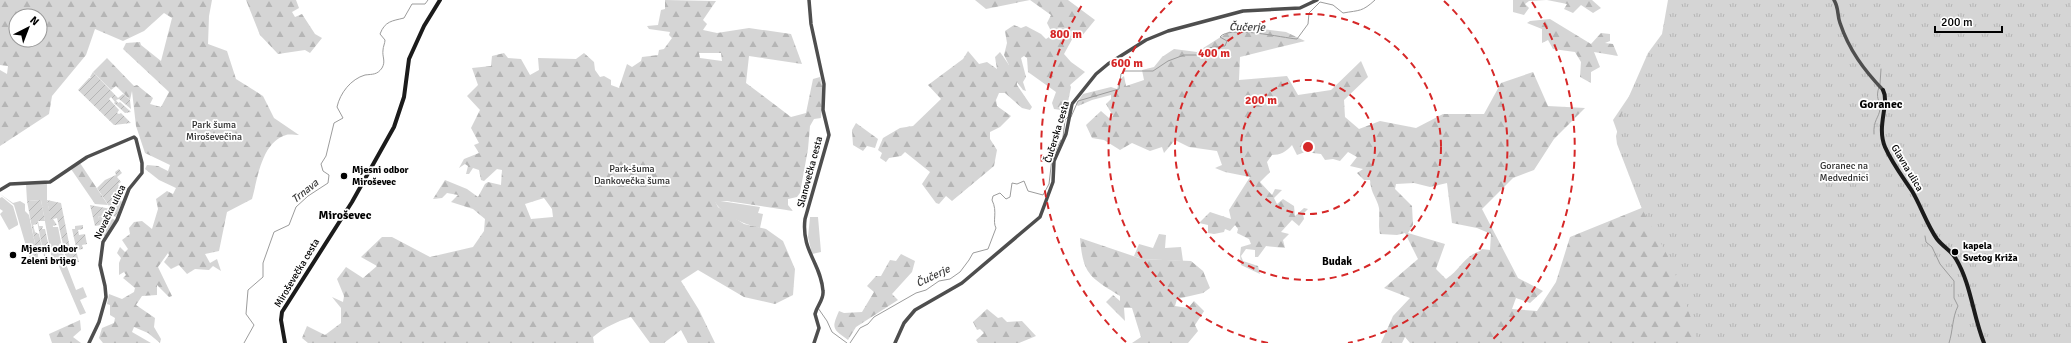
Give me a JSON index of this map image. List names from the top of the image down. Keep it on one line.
{"streets":{"main road":["Glavna ulica","Miroševečka cesta"],"street":["Čučerska cesta","Slanovečka cesta","Novačka ulica"]},"districts":["Goranec","Miroševec","Budak"],"water":["Čučerje","Trnava"],"parks":["Park šuma Miroševečina","Goranec na Medvednici","Park-šuma Dankovečka šuma"],"places":["Mjesni odbor Miroševec","kapela Svetog Križa","Mjesni odbor Zeleni brijeg"],"scale_bar":"200 m","north":"top right","rings":["800 m","400 m","600 m","200 m"]}
